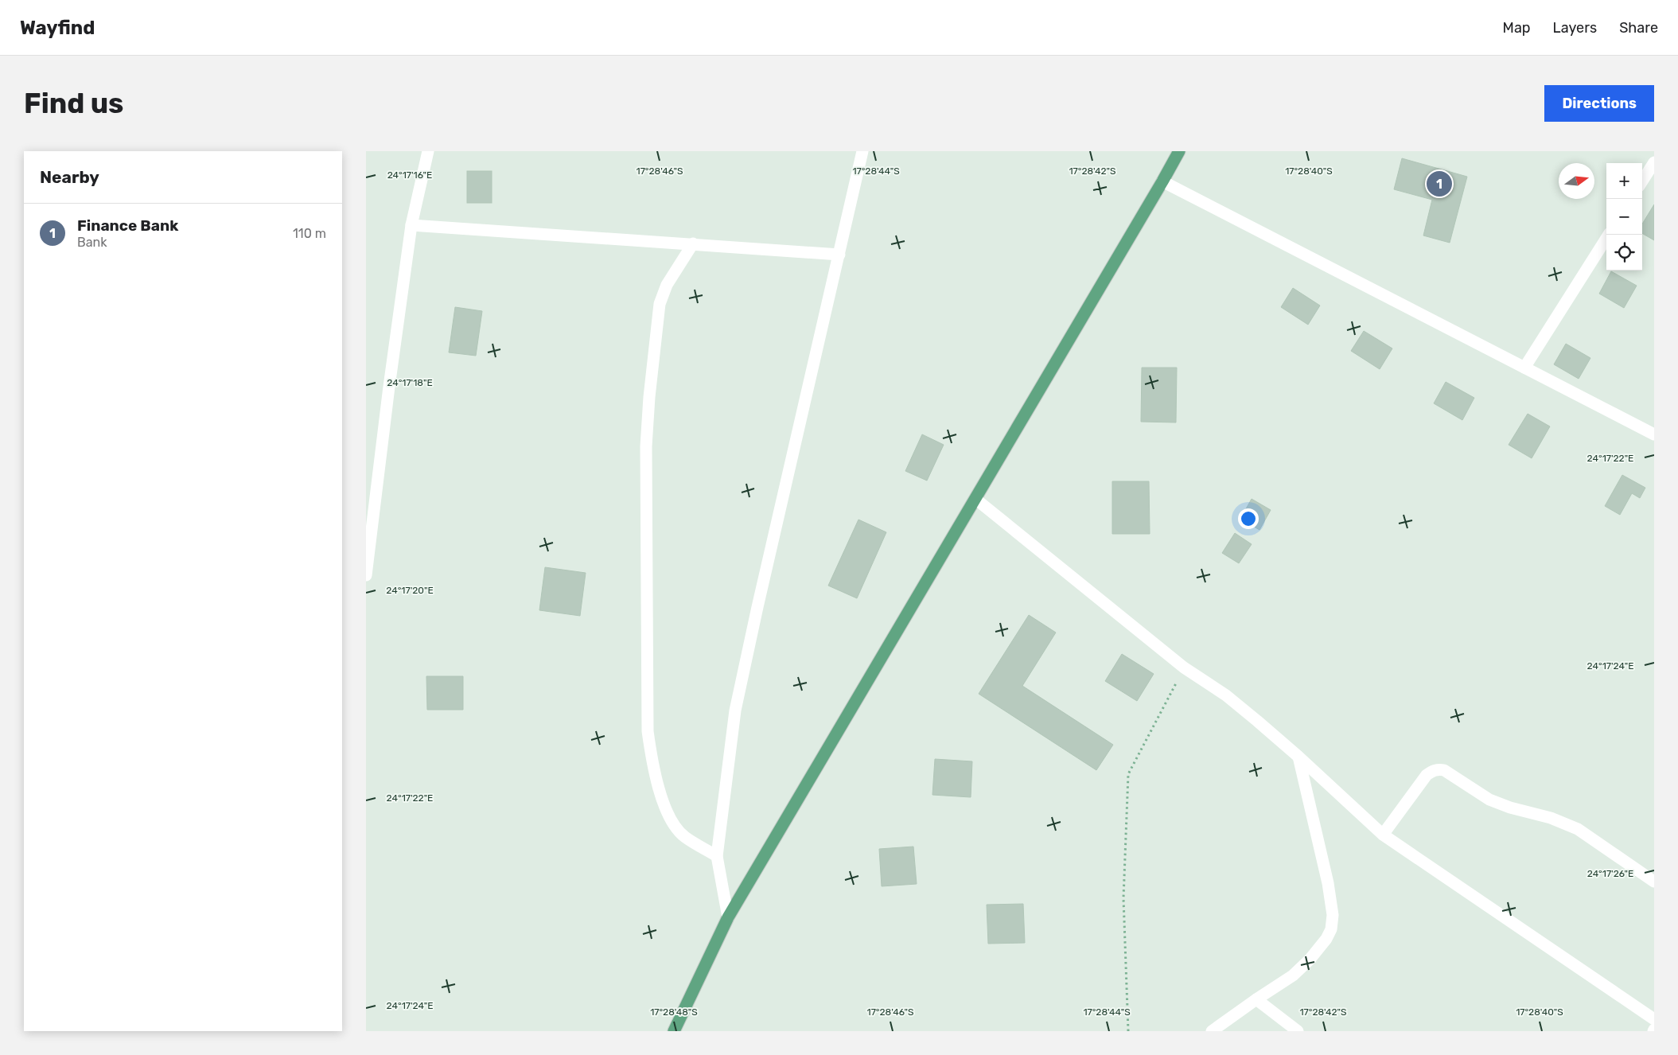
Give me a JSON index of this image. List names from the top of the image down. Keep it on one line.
{"north":"right","page":{"header":"Wayfind","nav":["Map","Layers","Share"],"buttons":"Directions","title":"Find us","heading":"Nearby","map_buttons":["+","−"],"pins":"1","list":[{"mark":"1","name":"Finance Bank","note":"Bank","value":"110 m"}]},"coordinates":["17°28'46\"S","17°28'44\"S","17°28'42\"S","17°28'40\"S","24°17'16\"E","24°17'18\"E","24°17'22\"E","24°17'20\"E","24°17'24\"E","24°17'26\"E","17°28'48\"S"]}
